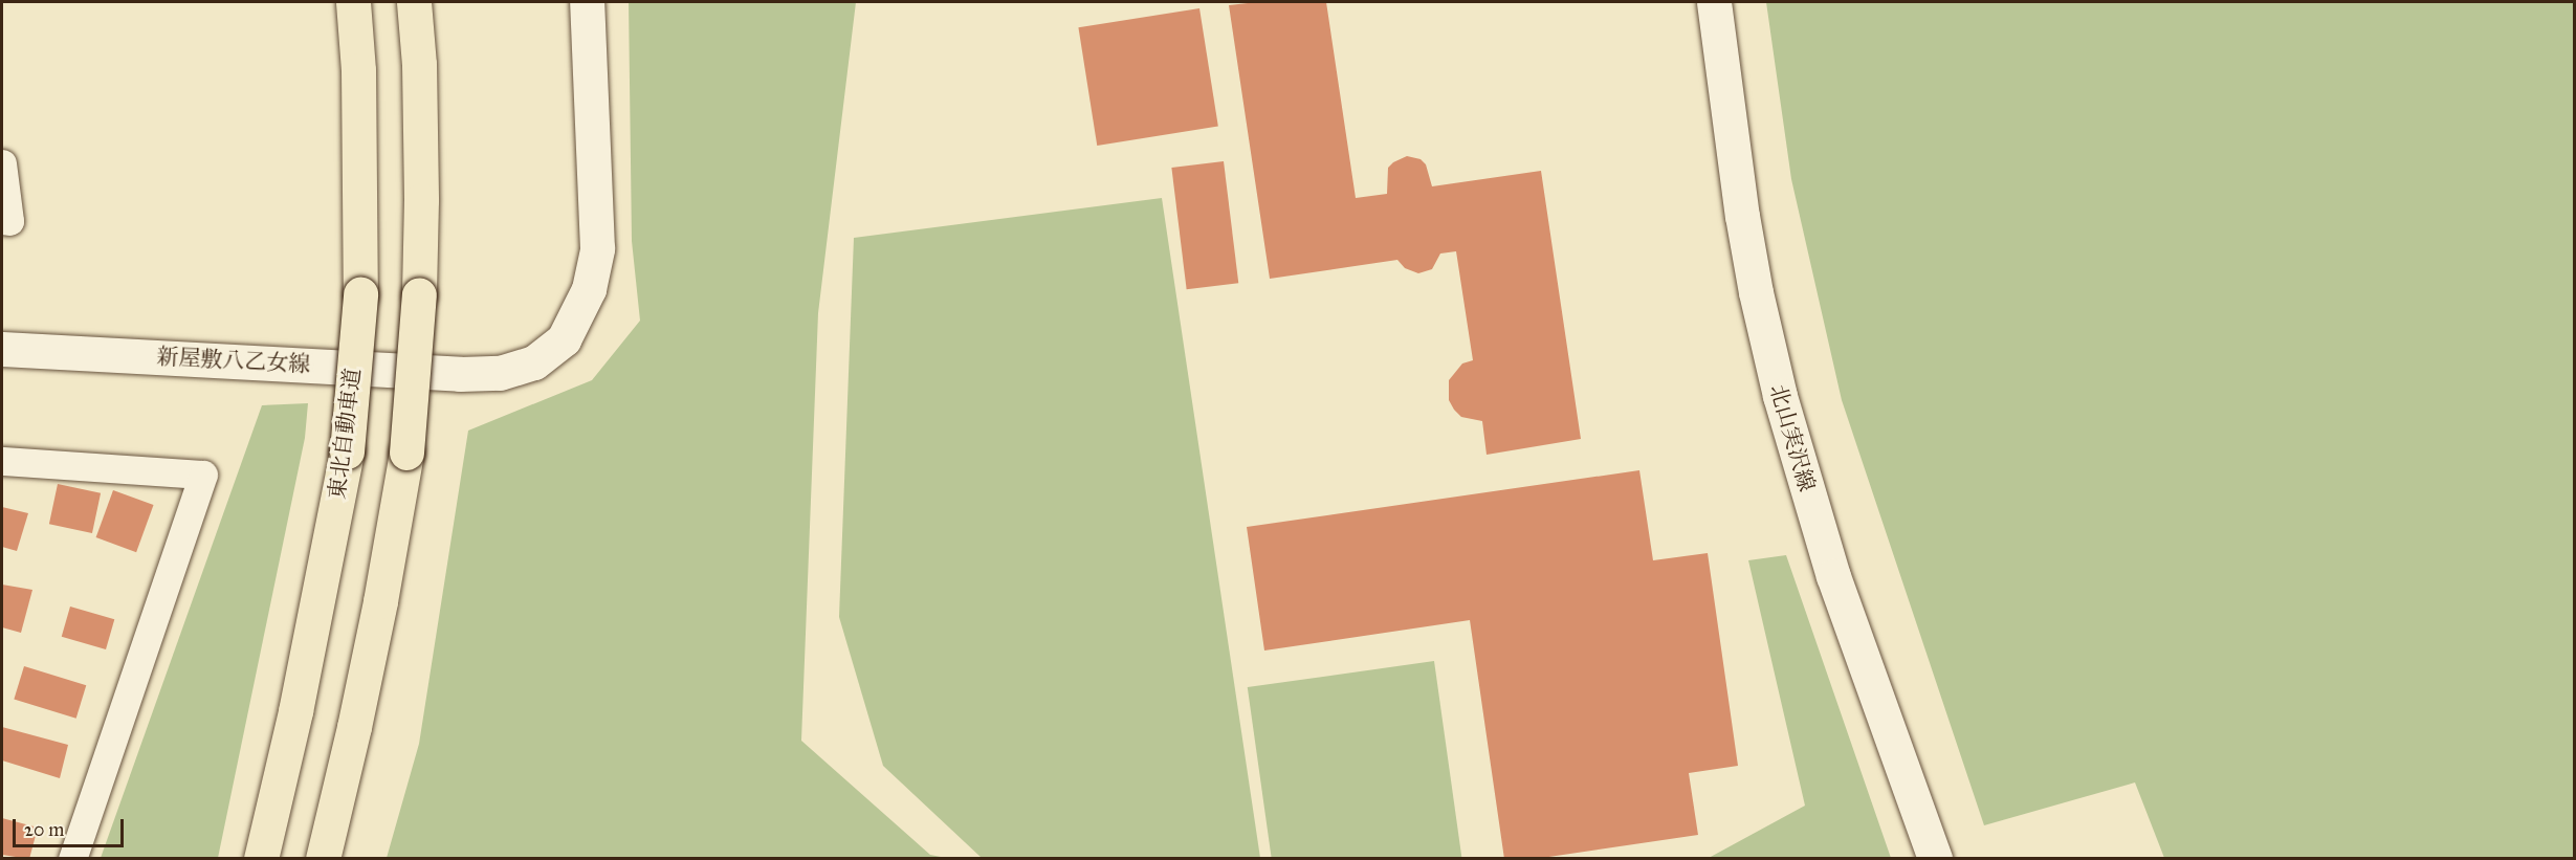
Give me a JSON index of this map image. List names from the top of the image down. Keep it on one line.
{"streets":{"highway":["東北自動車道"],"street":["新屋敷八乙女線","北山実沢線"]},"scale_bar":"20 m"}
